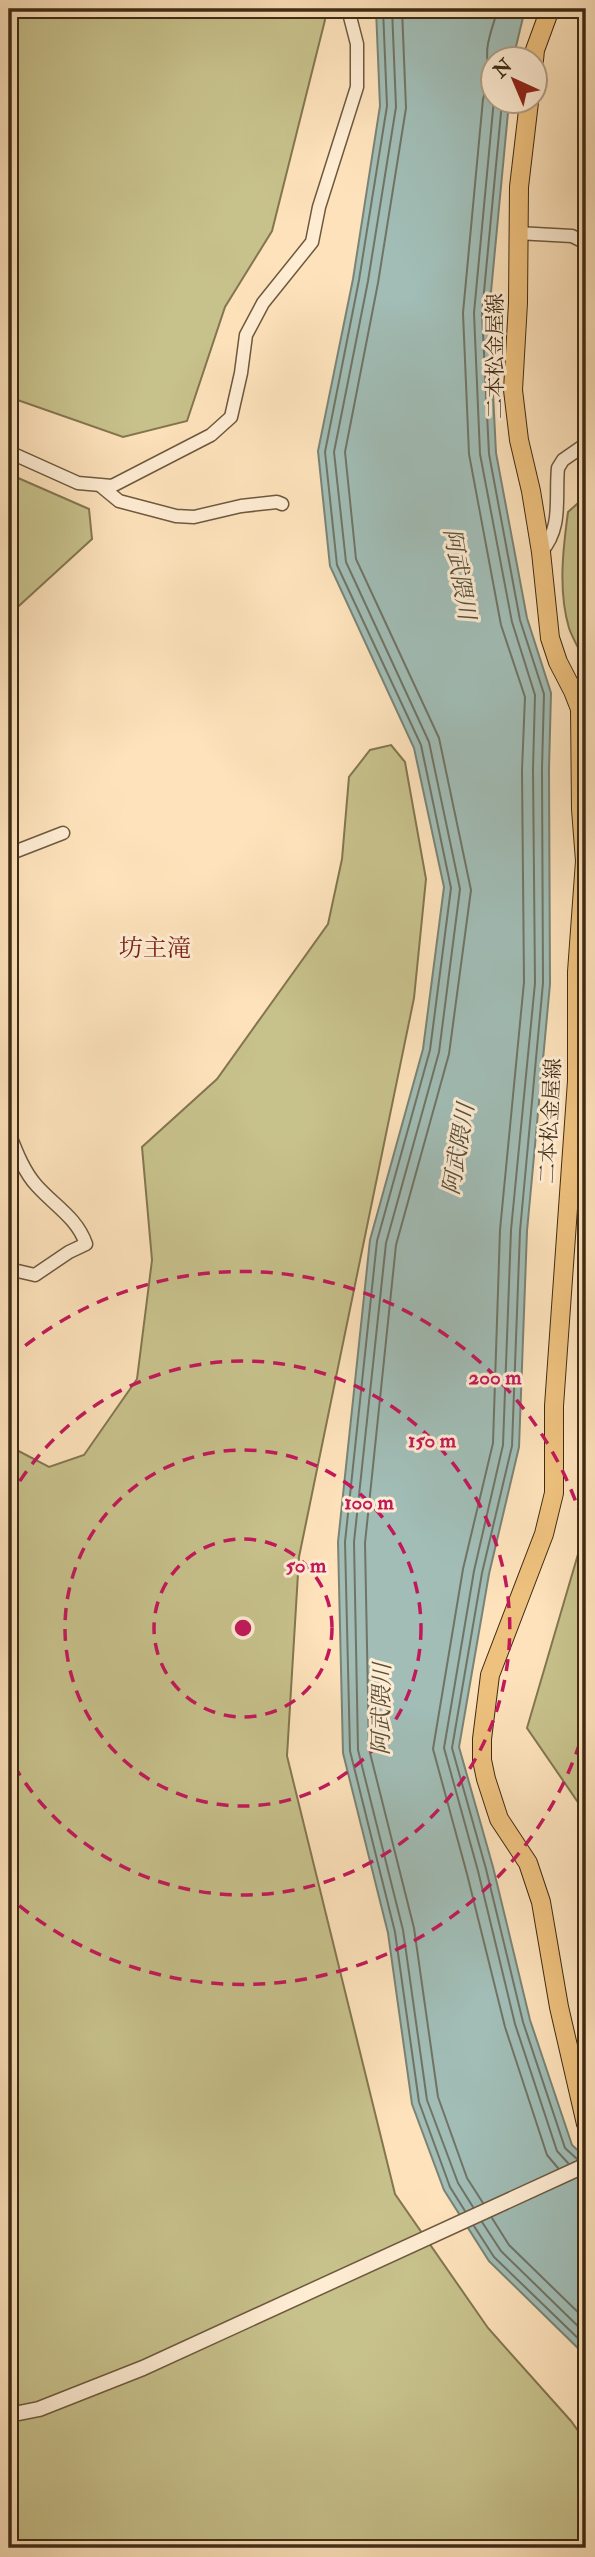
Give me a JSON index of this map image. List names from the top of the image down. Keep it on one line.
{"streets":{"main road":["二本松金屋線"]},"districts":["坊主滝"],"water":["阿武隈川"],"north":"top left","rings":["200 m","150 m","100 m","50 m"]}
